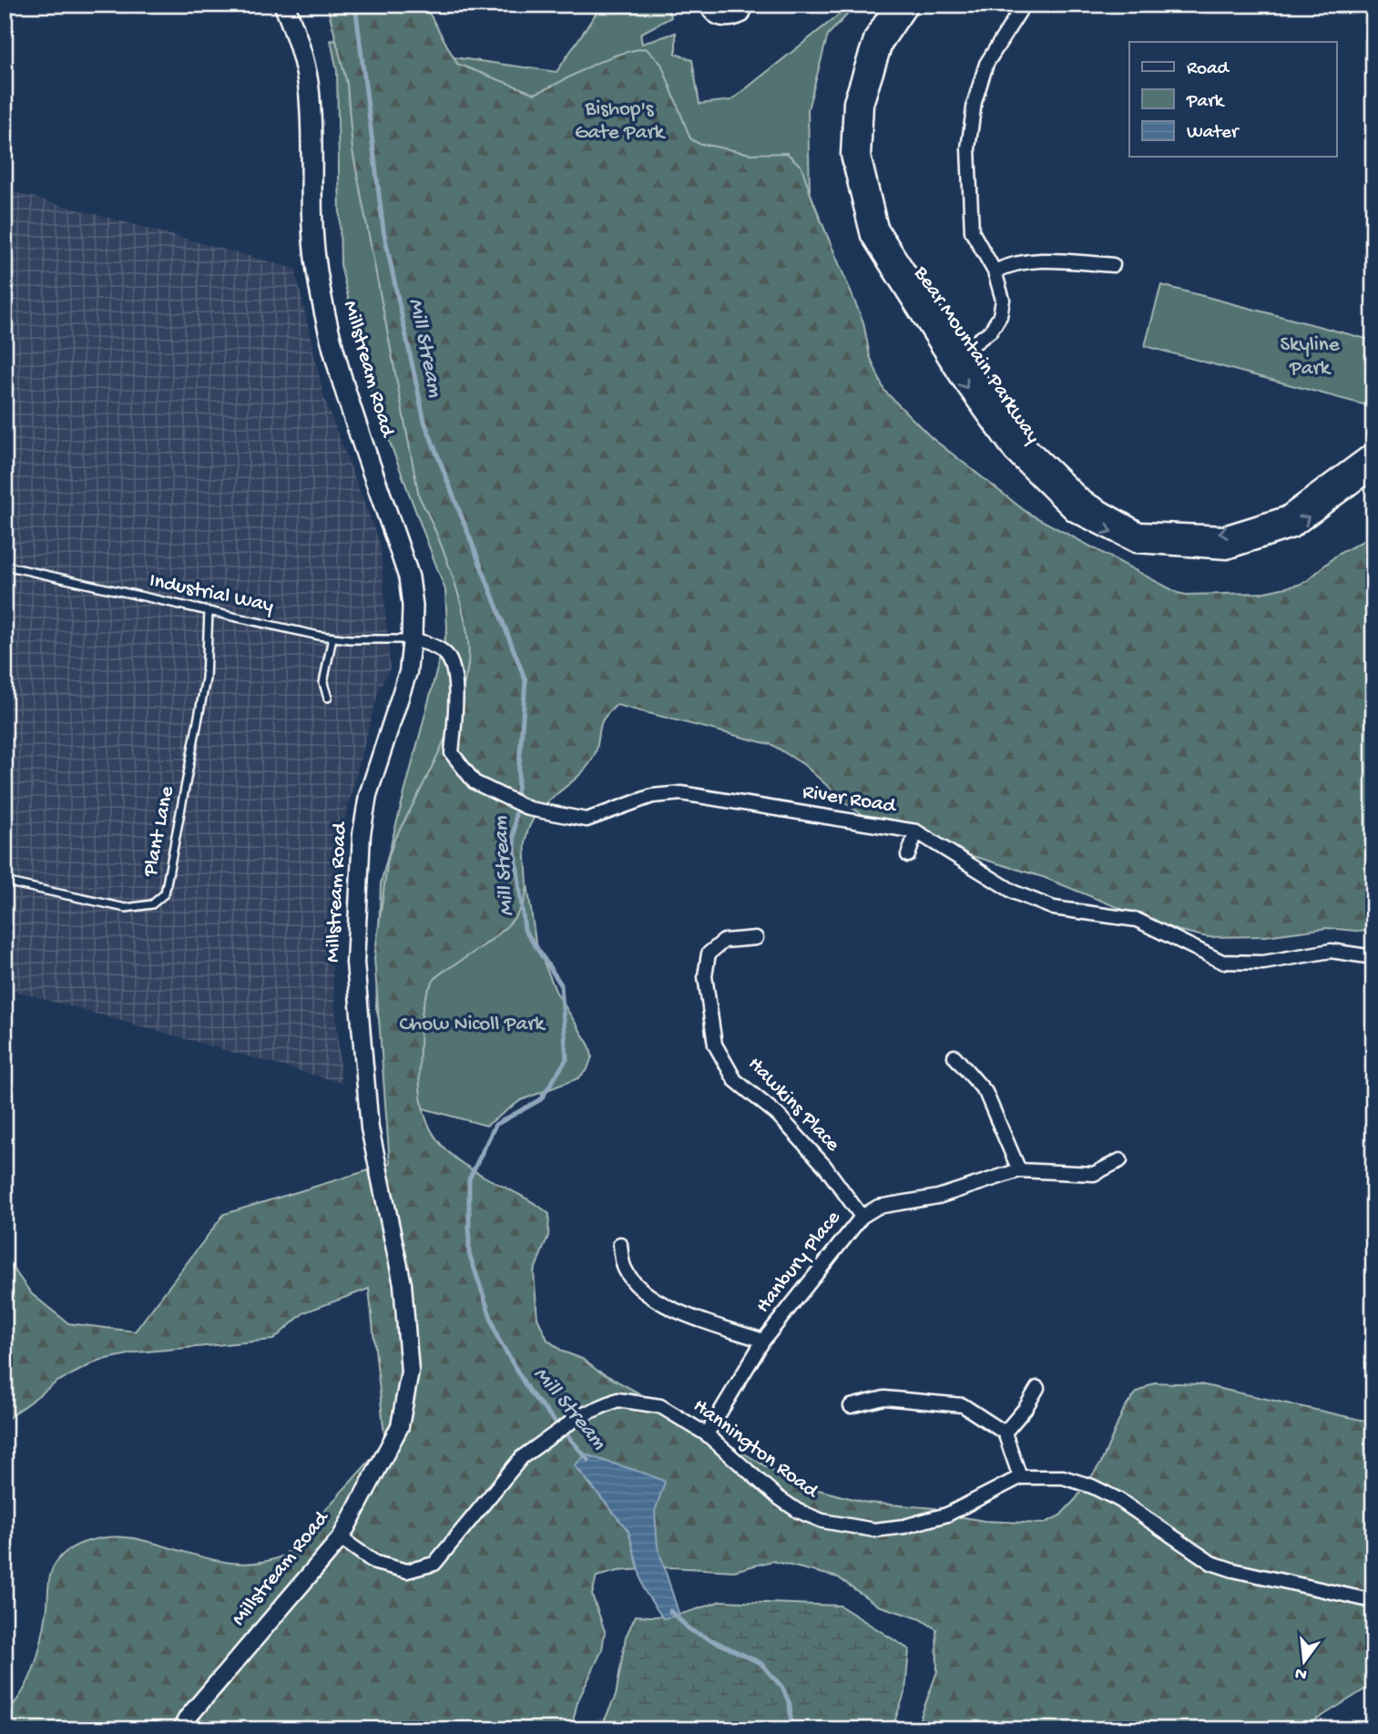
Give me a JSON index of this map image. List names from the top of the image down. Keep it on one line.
{"streets":{"main road":["Millstream Road"],"street":["Bear Mountain Parkway","River Road","Hawkins Place","Hanbury Place","Hannington Road"],"lane":["Industrial Way","Plant Lane"]},"crossings":[["Millstream Road","Industrial Way"],["Millstream Road","River Road"],["Millstream Road","Hannington Road"],["Industrial Way","River Road"],["Industrial Way","Plant Lane"],["Hawkins Place","Hanbury Place"],["Hanbury Place","Hannington Road"]],"water":["Mill Stream"],"parks":["Bishop's Gate Park","Skyline Park","Chow Nicoll Park"],"legend":["Road","Park","Water"],"north":"bottom"}
